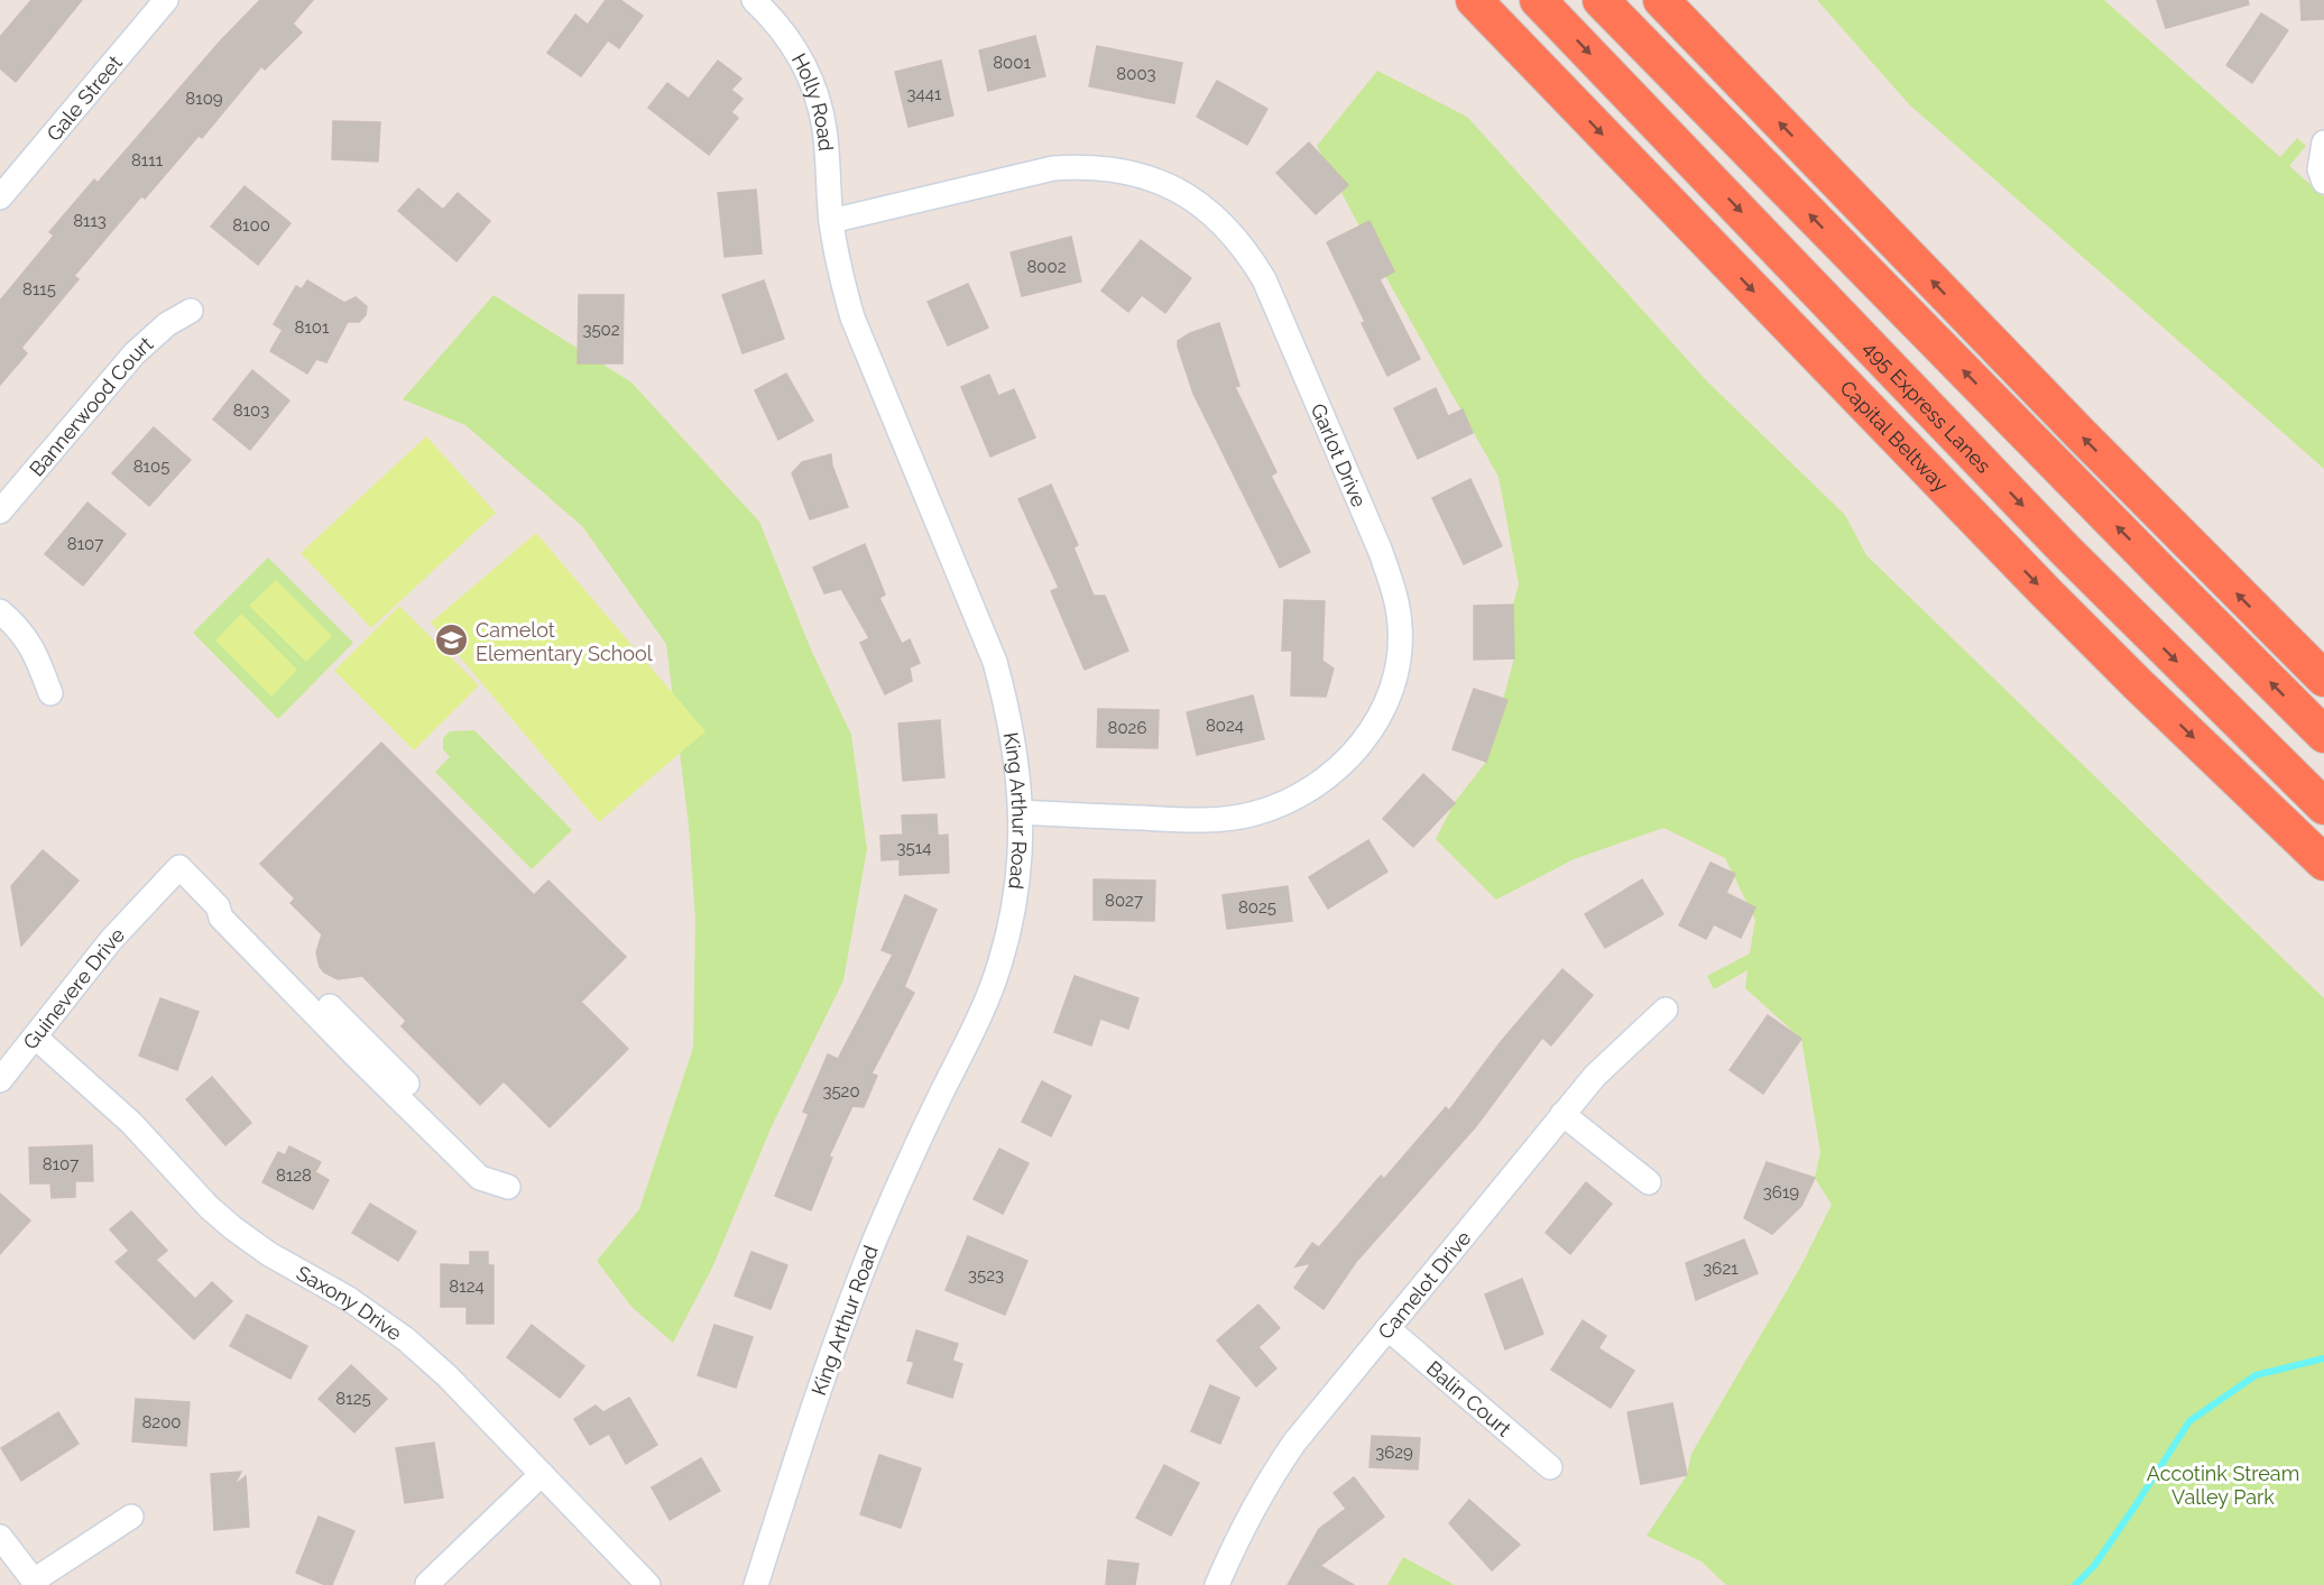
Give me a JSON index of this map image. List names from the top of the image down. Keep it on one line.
{"streets":{"highway":["495 Express Lanes","Capital Beltway"],"street":["Gale Street","Holly Road","Bannerwood Court","Garlot Drive","King Arthur Road","Guinevere Drive","Camelot Drive","Saxony Drive","Balin Court"]},"crossings":[["Holly Road","Garlot Drive"],["Holly Road","King Arthur Road"],["Garlot Drive","King Arthur Road"],["Guinevere Drive","Saxony Drive"],["Camelot Drive","Balin Court"]],"parks":["Accotink Stream Valley Park"],"places":{"school or university":["Camelot Elementary School"]},"house_numbers":["8001","8003","3441","8109","8111","8113","8100","8002","8115","8101","3502","8103","8105","8107","8024","8026","3514","8027","8025","3520","8107","8128","3619","3621","3523","8124","8125","8200","3629"]}
